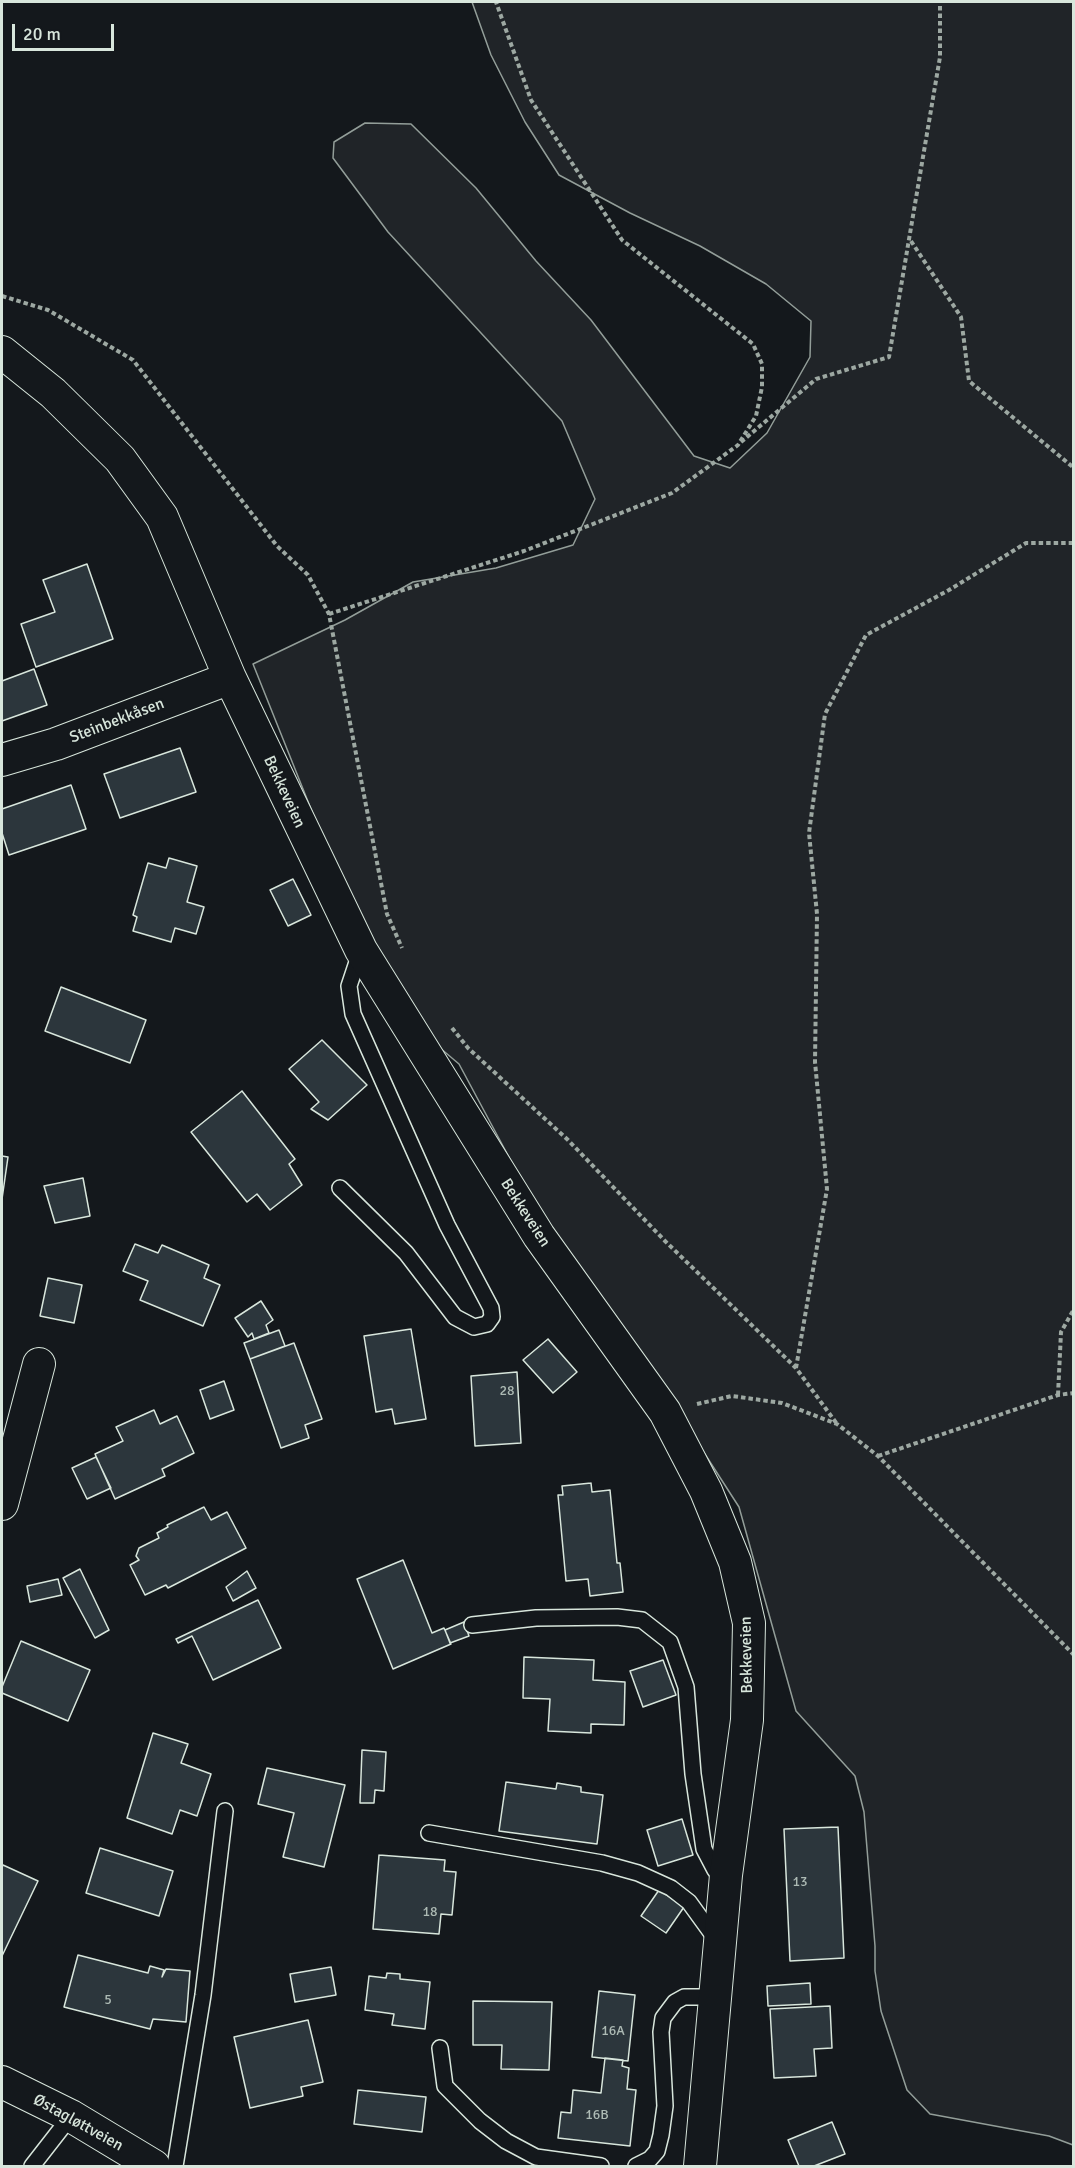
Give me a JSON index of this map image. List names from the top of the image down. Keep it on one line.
{"streets":{"street":["Steinbekkåsen","Bekkeveien","Østagløttveien"]},"crossings":[["Steinbekkåsen","Bekkeveien"]],"house_numbers":["28","13","18","5","16A","16B"],"scale_bar":"20 m"}
